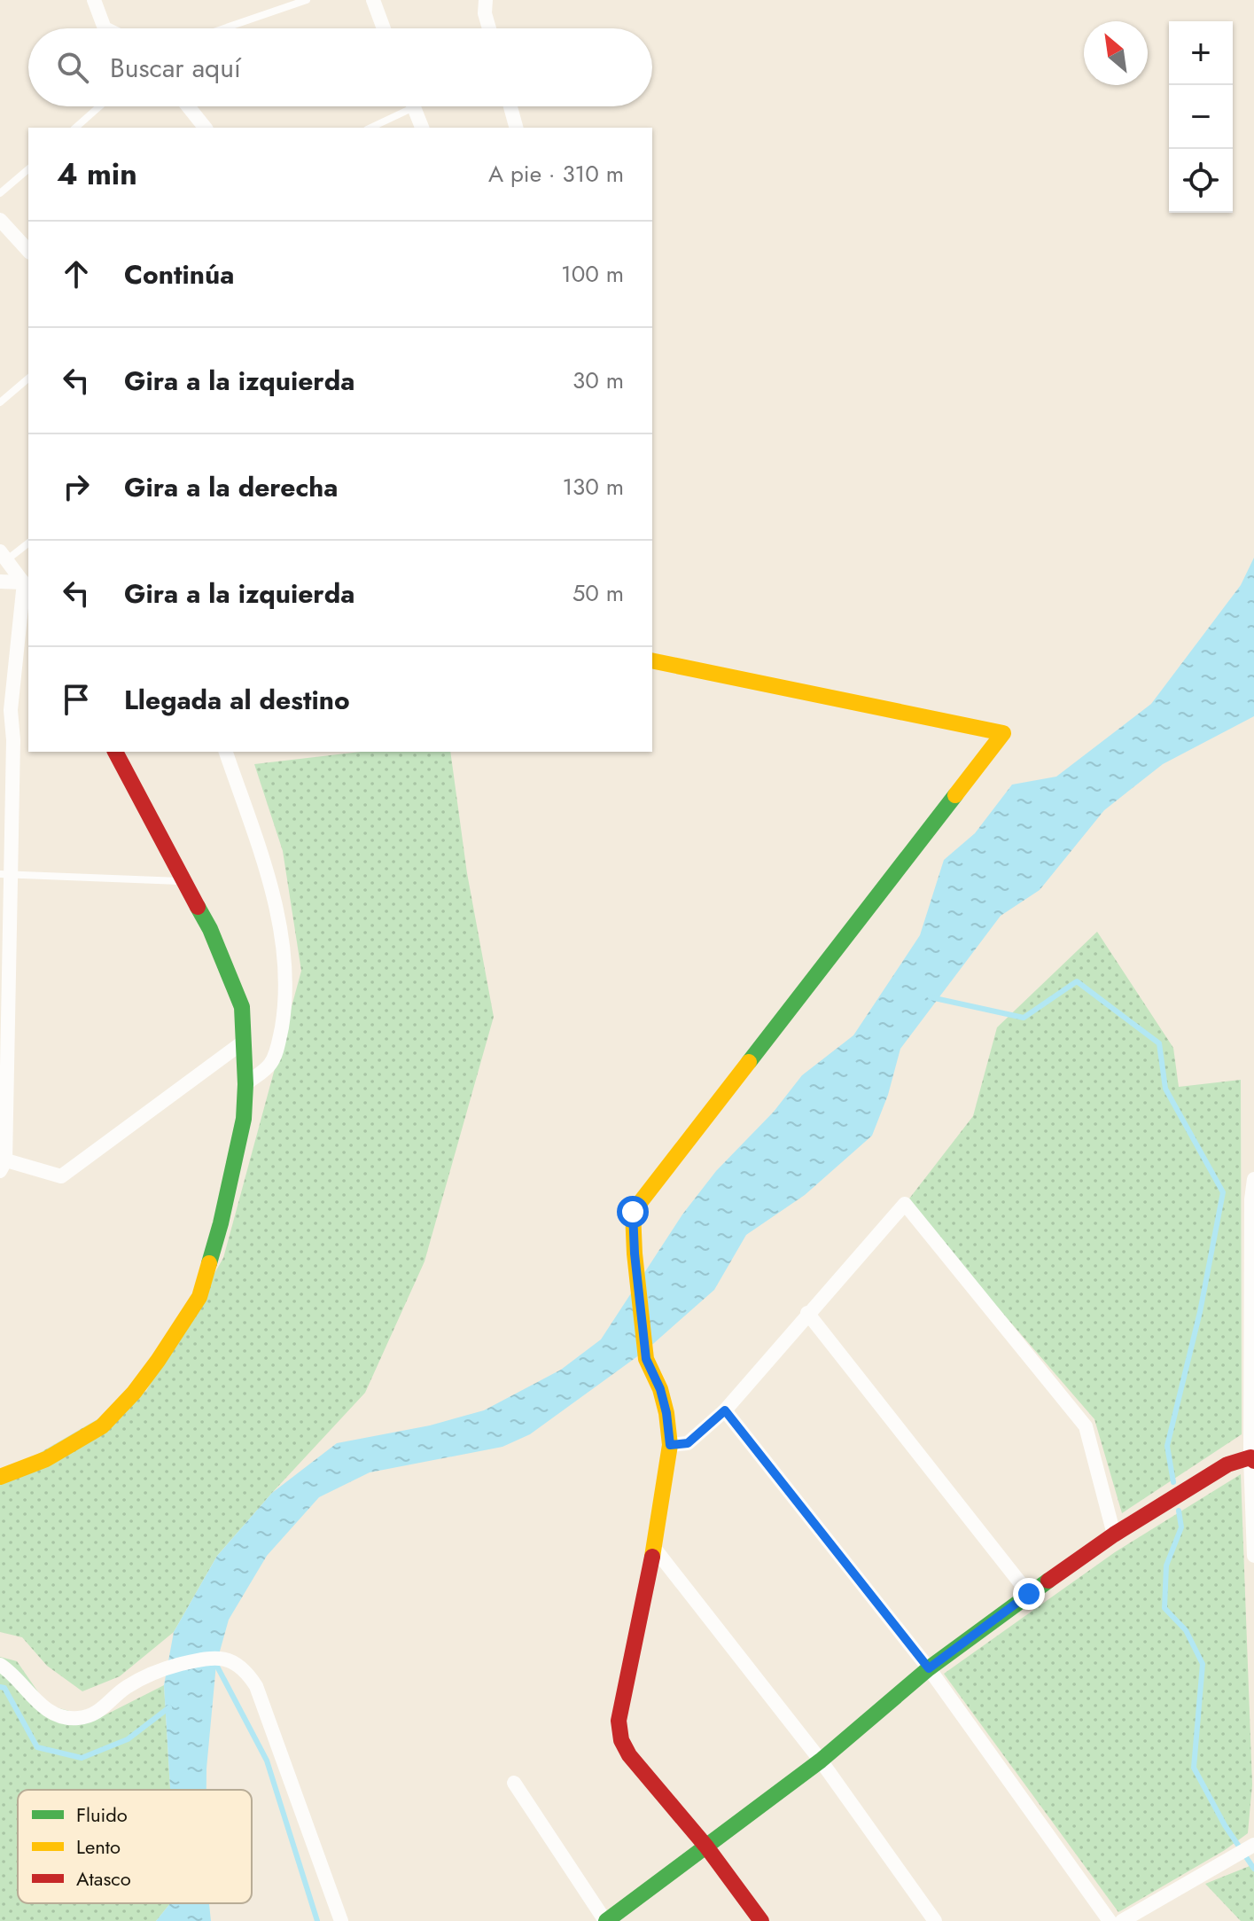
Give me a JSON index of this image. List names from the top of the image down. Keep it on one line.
{"legend":["Fluido","Lento","Atasco"],"north":"top left","page":{"map_buttons":["+","−"],"search":"Buscar aquí","heading":["4 min","A pie · 310 m"],"list":[["Continúa","100 m"],["Gira a la izquierda","30 m"],["Gira a la derecha","130 m"],["Gira a la izquierda","50 m"],"Llegada al destino"]}}
